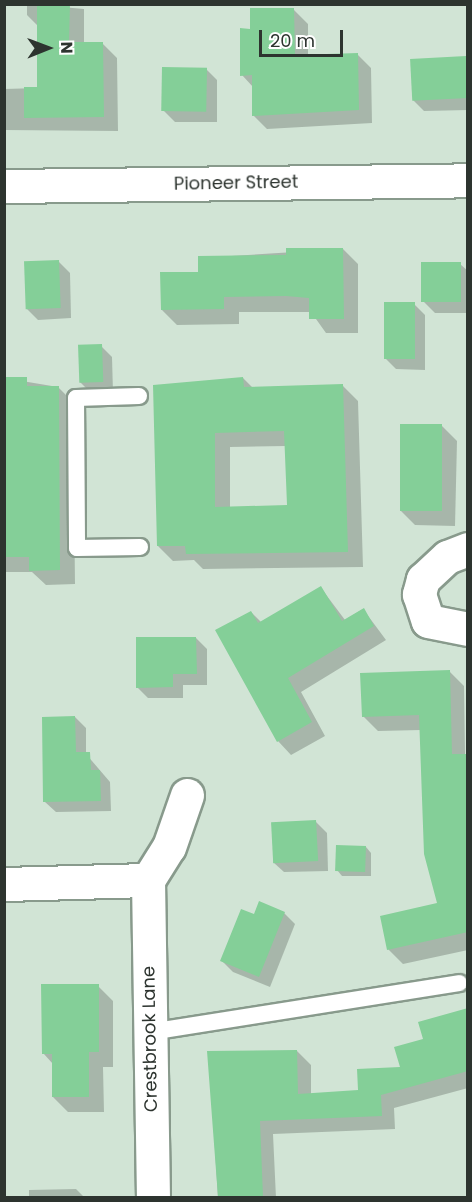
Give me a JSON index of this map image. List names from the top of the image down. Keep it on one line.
{"streets":{"street":["Pioneer Street","Crestbrook Lane"]},"scale_bar":"20 m","north":"right"}
